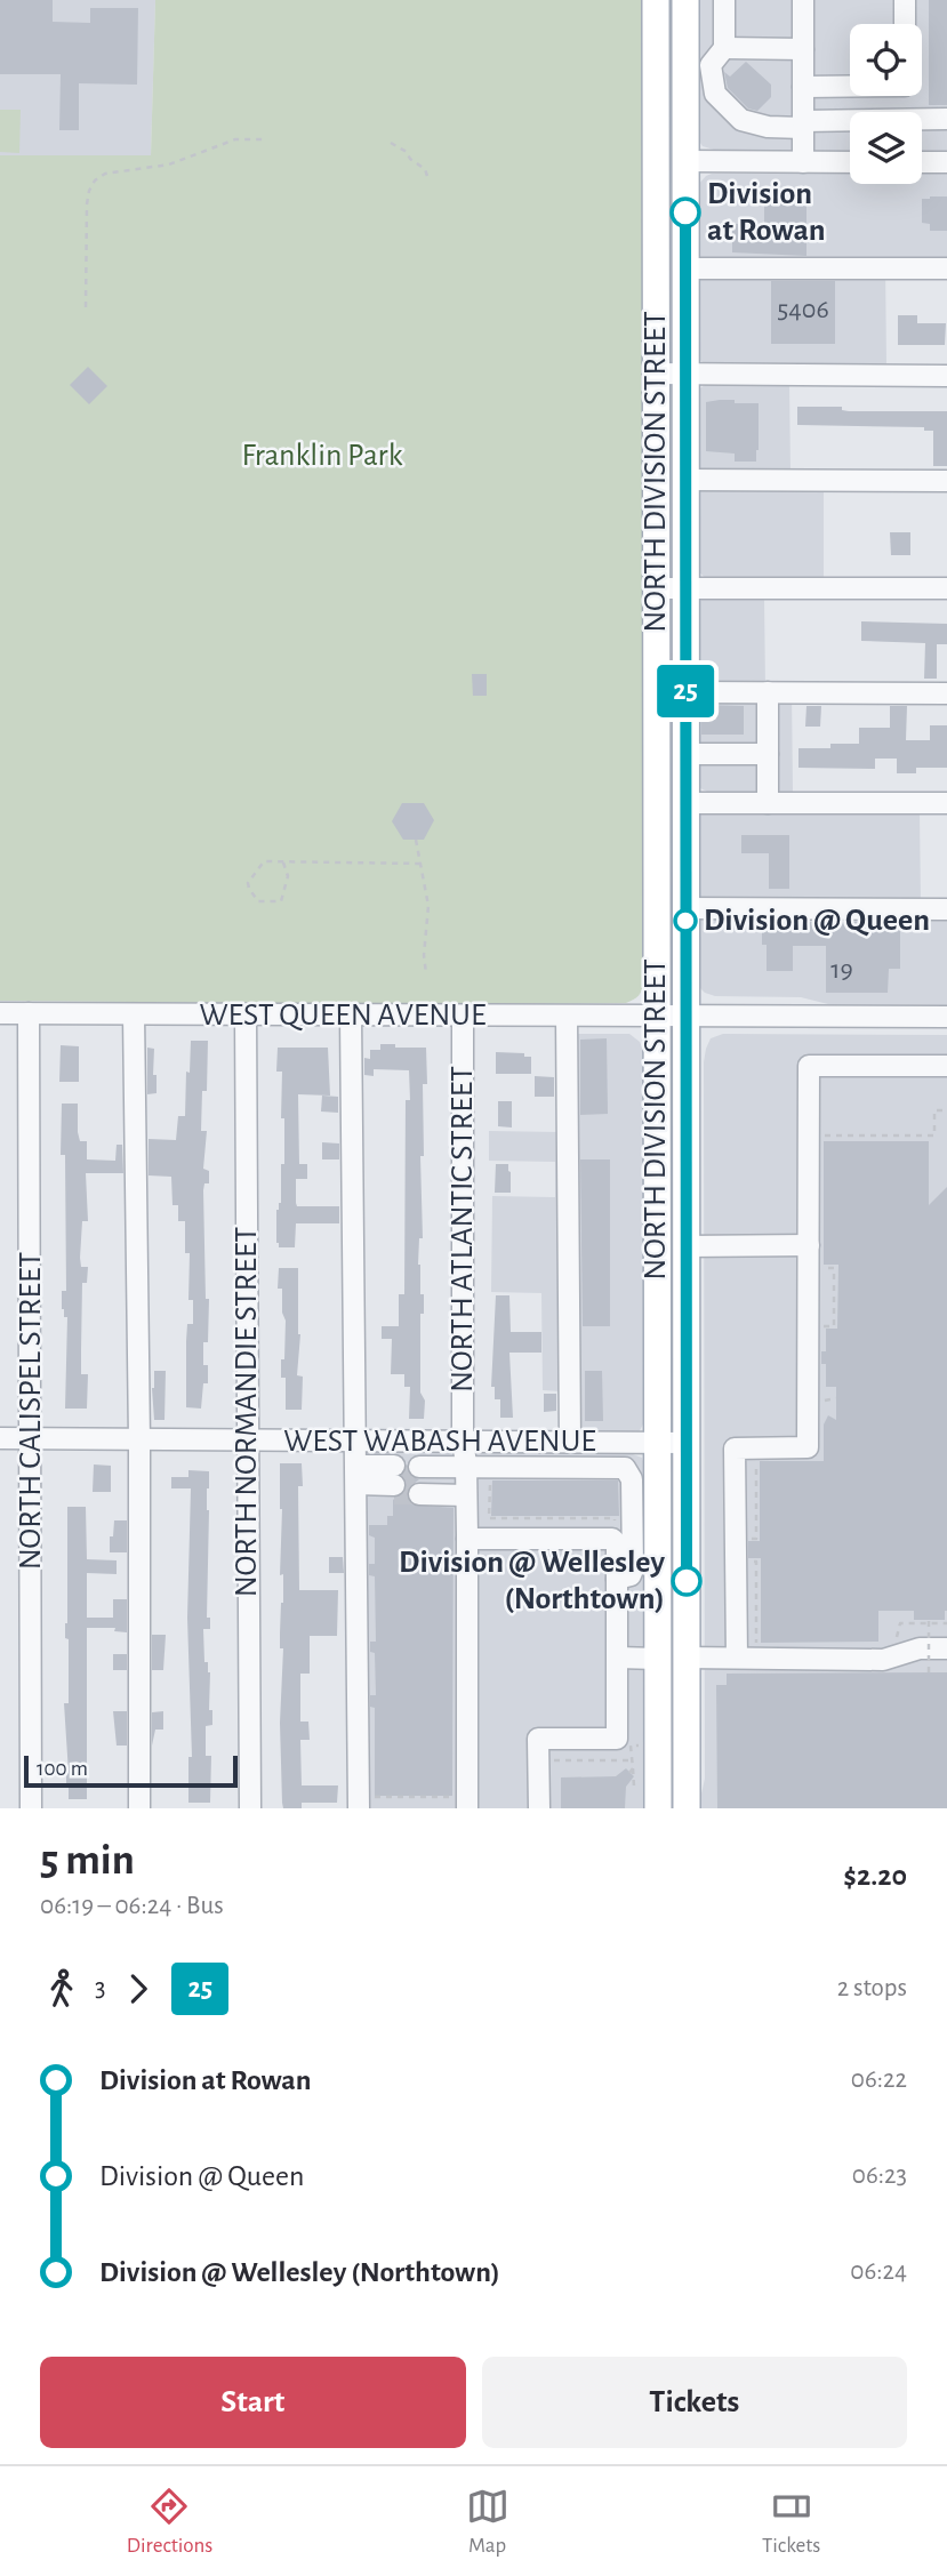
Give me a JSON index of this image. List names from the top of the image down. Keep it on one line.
{"streets":{"main road":["NORTH DIVISION STREET"],"street":["WEST QUEEN AVENUE","NORTH ATLANTIC STREET","NORTH CALISPEL STREET","NORTH NORMANDIE STREET","WEST WABASH AVENUE"]},"crossings":[["NORTH DIVISION STREET","WEST QUEEN AVENUE"],["NORTH DIVISION STREET","WEST WABASH AVENUE"],["WEST QUEEN AVENUE","NORTH ATLANTIC STREET"],["WEST QUEEN AVENUE","NORTH CALISPEL STREET"],["WEST QUEEN AVENUE","NORTH NORMANDIE STREET"],["NORTH ATLANTIC STREET","WEST WABASH AVENUE"],["NORTH CALISPEL STREET","WEST WABASH AVENUE"],["NORTH NORMANDIE STREET","WEST WABASH AVENUE"]],"parks":["Franklin Park"],"places":["Division at Rowan","Division @ Queen","Division @ Wellesley (Northtown)"],"lines":["bus line 25"],"house_numbers":["5406","19"],"scale_bar":"100 m","page":{"on_map":"25","scale":"100 m","heading":["5 min","06:19 – 06:24 · Bus","$2.20"],"legs":["3","25","2 stops"],"list":[{"name":"Division at Rowan","value":"06:22"},{"name":"Division @ Queen","value":"06:23"},{"name":"Division @ Wellesley (Northtown)","value":"06:24"}],"buttons":["Start","Tickets"],"tabs":["Directions","Map","Tickets"]}}
